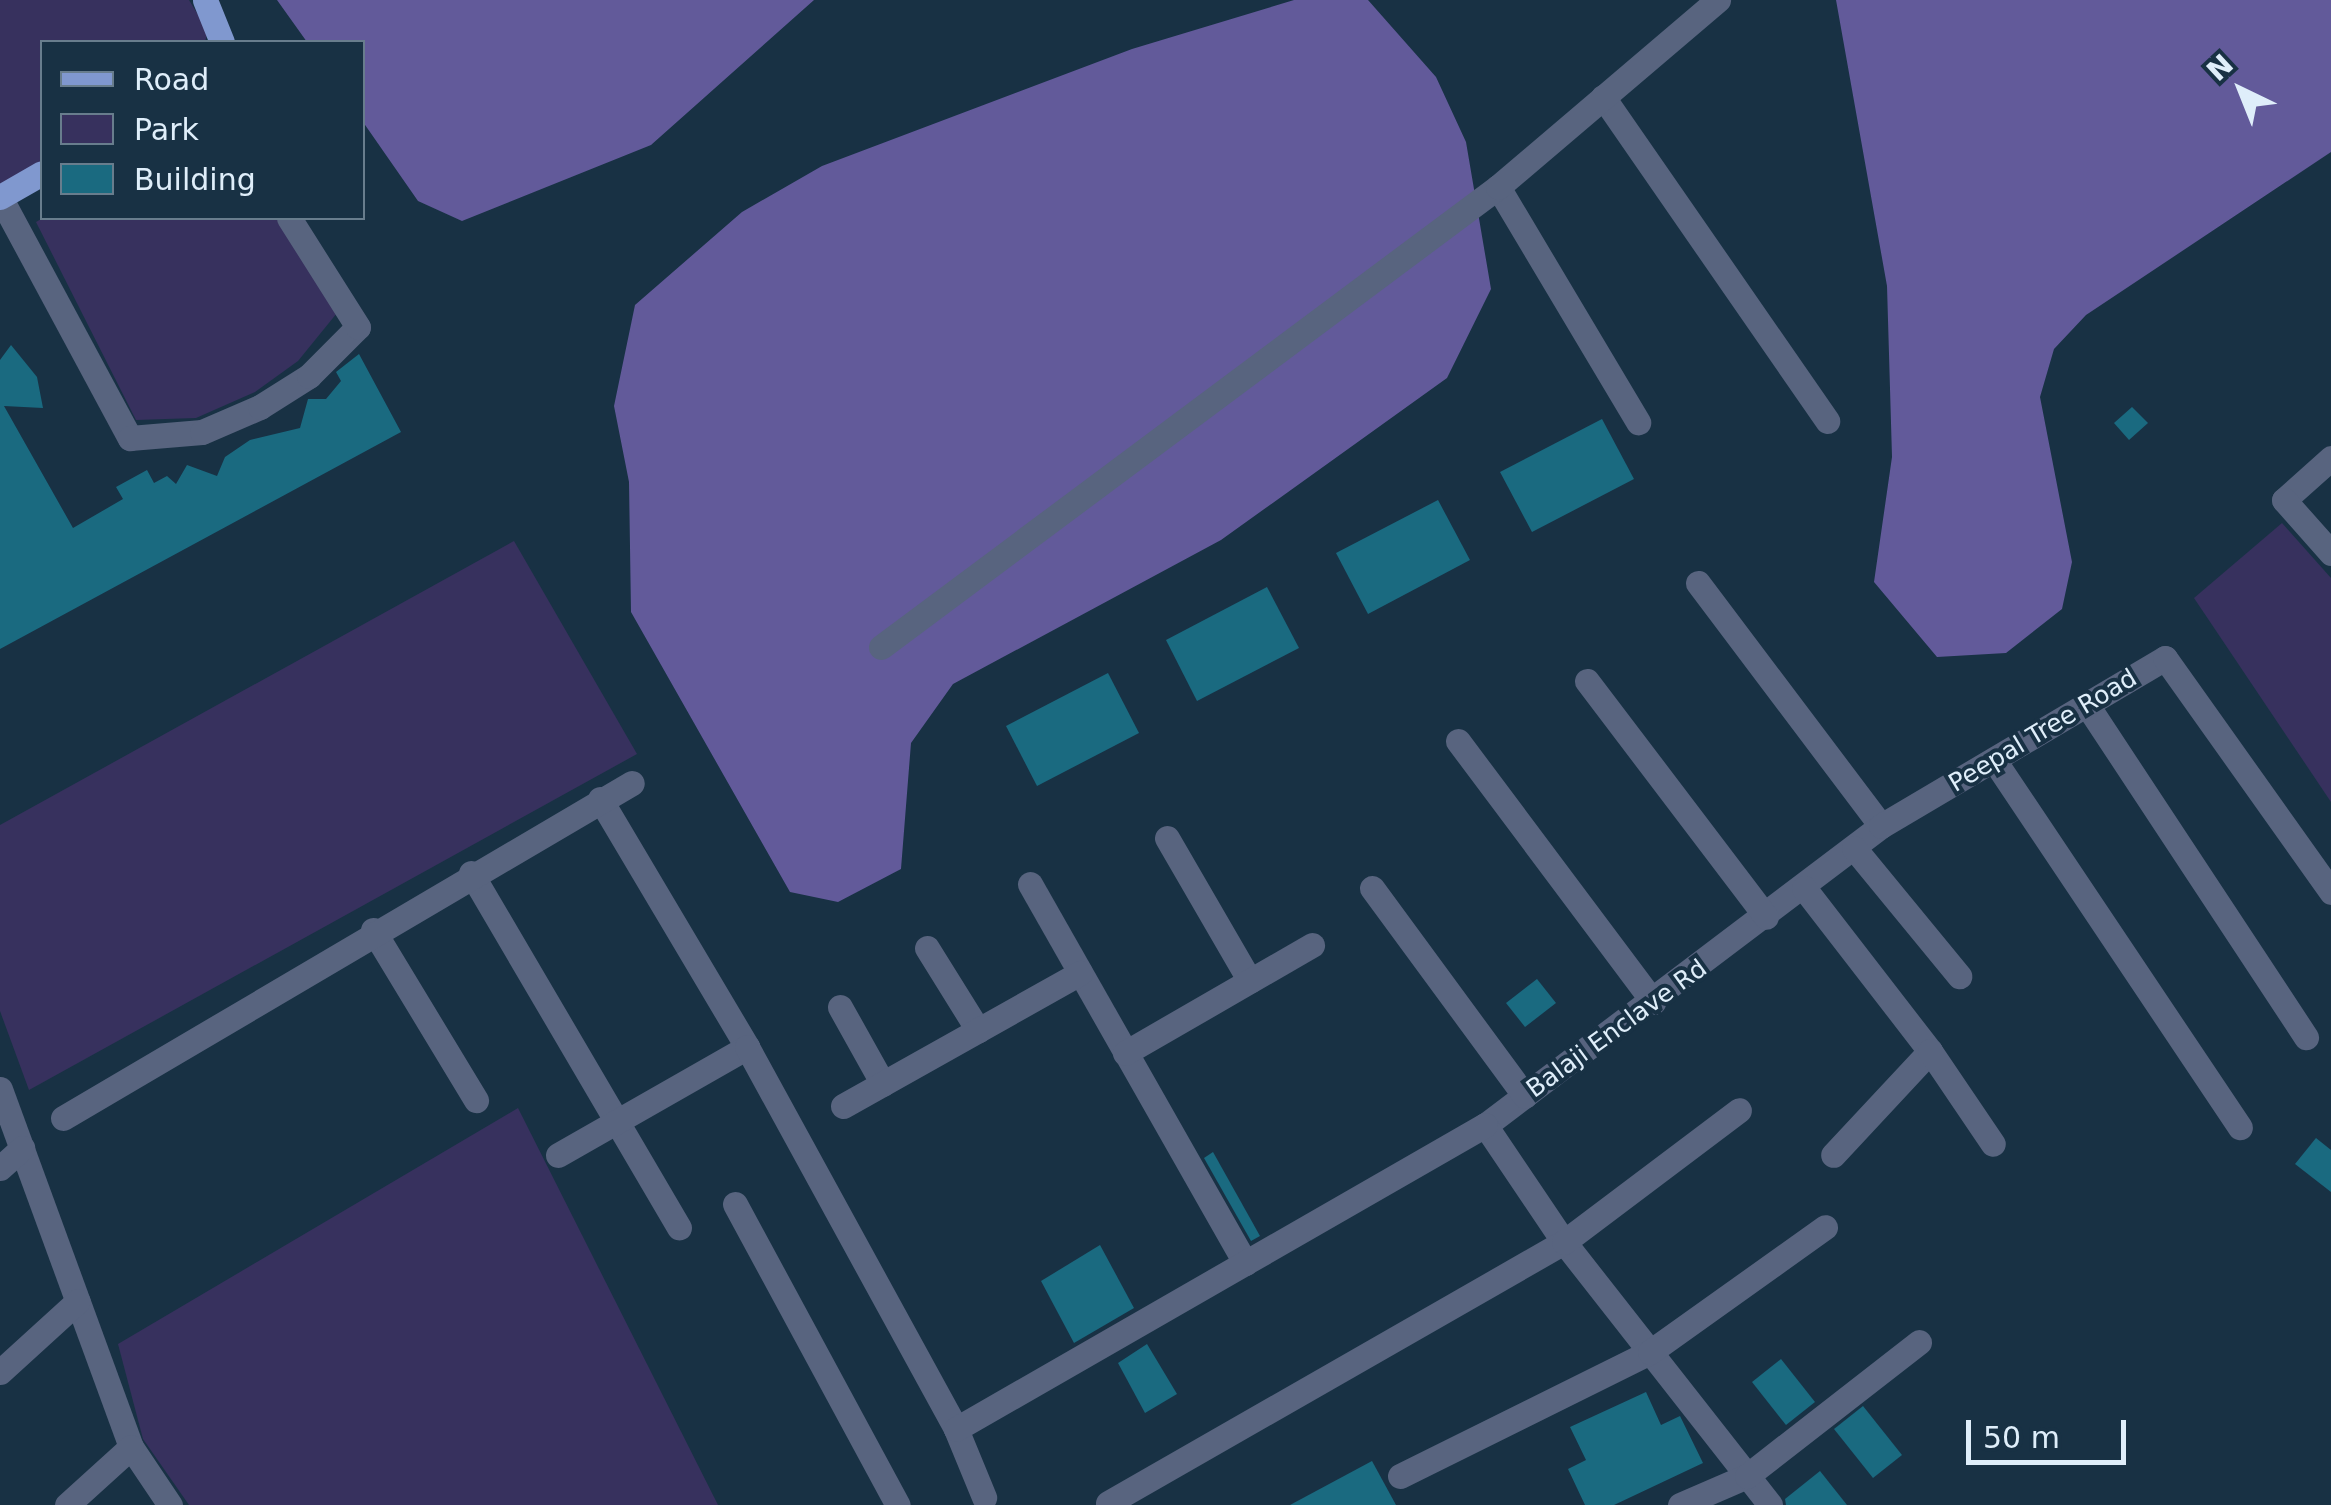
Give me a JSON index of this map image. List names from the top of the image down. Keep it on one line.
{"streets":{"street":["Peepal Tree Road","Balaji Enclave Rd"]},"crossings":[["Peepal Tree Road","Balaji Enclave Rd"]],"legend":["Road","Park","Building"],"scale_bar":"50 m","north":"top left"}
